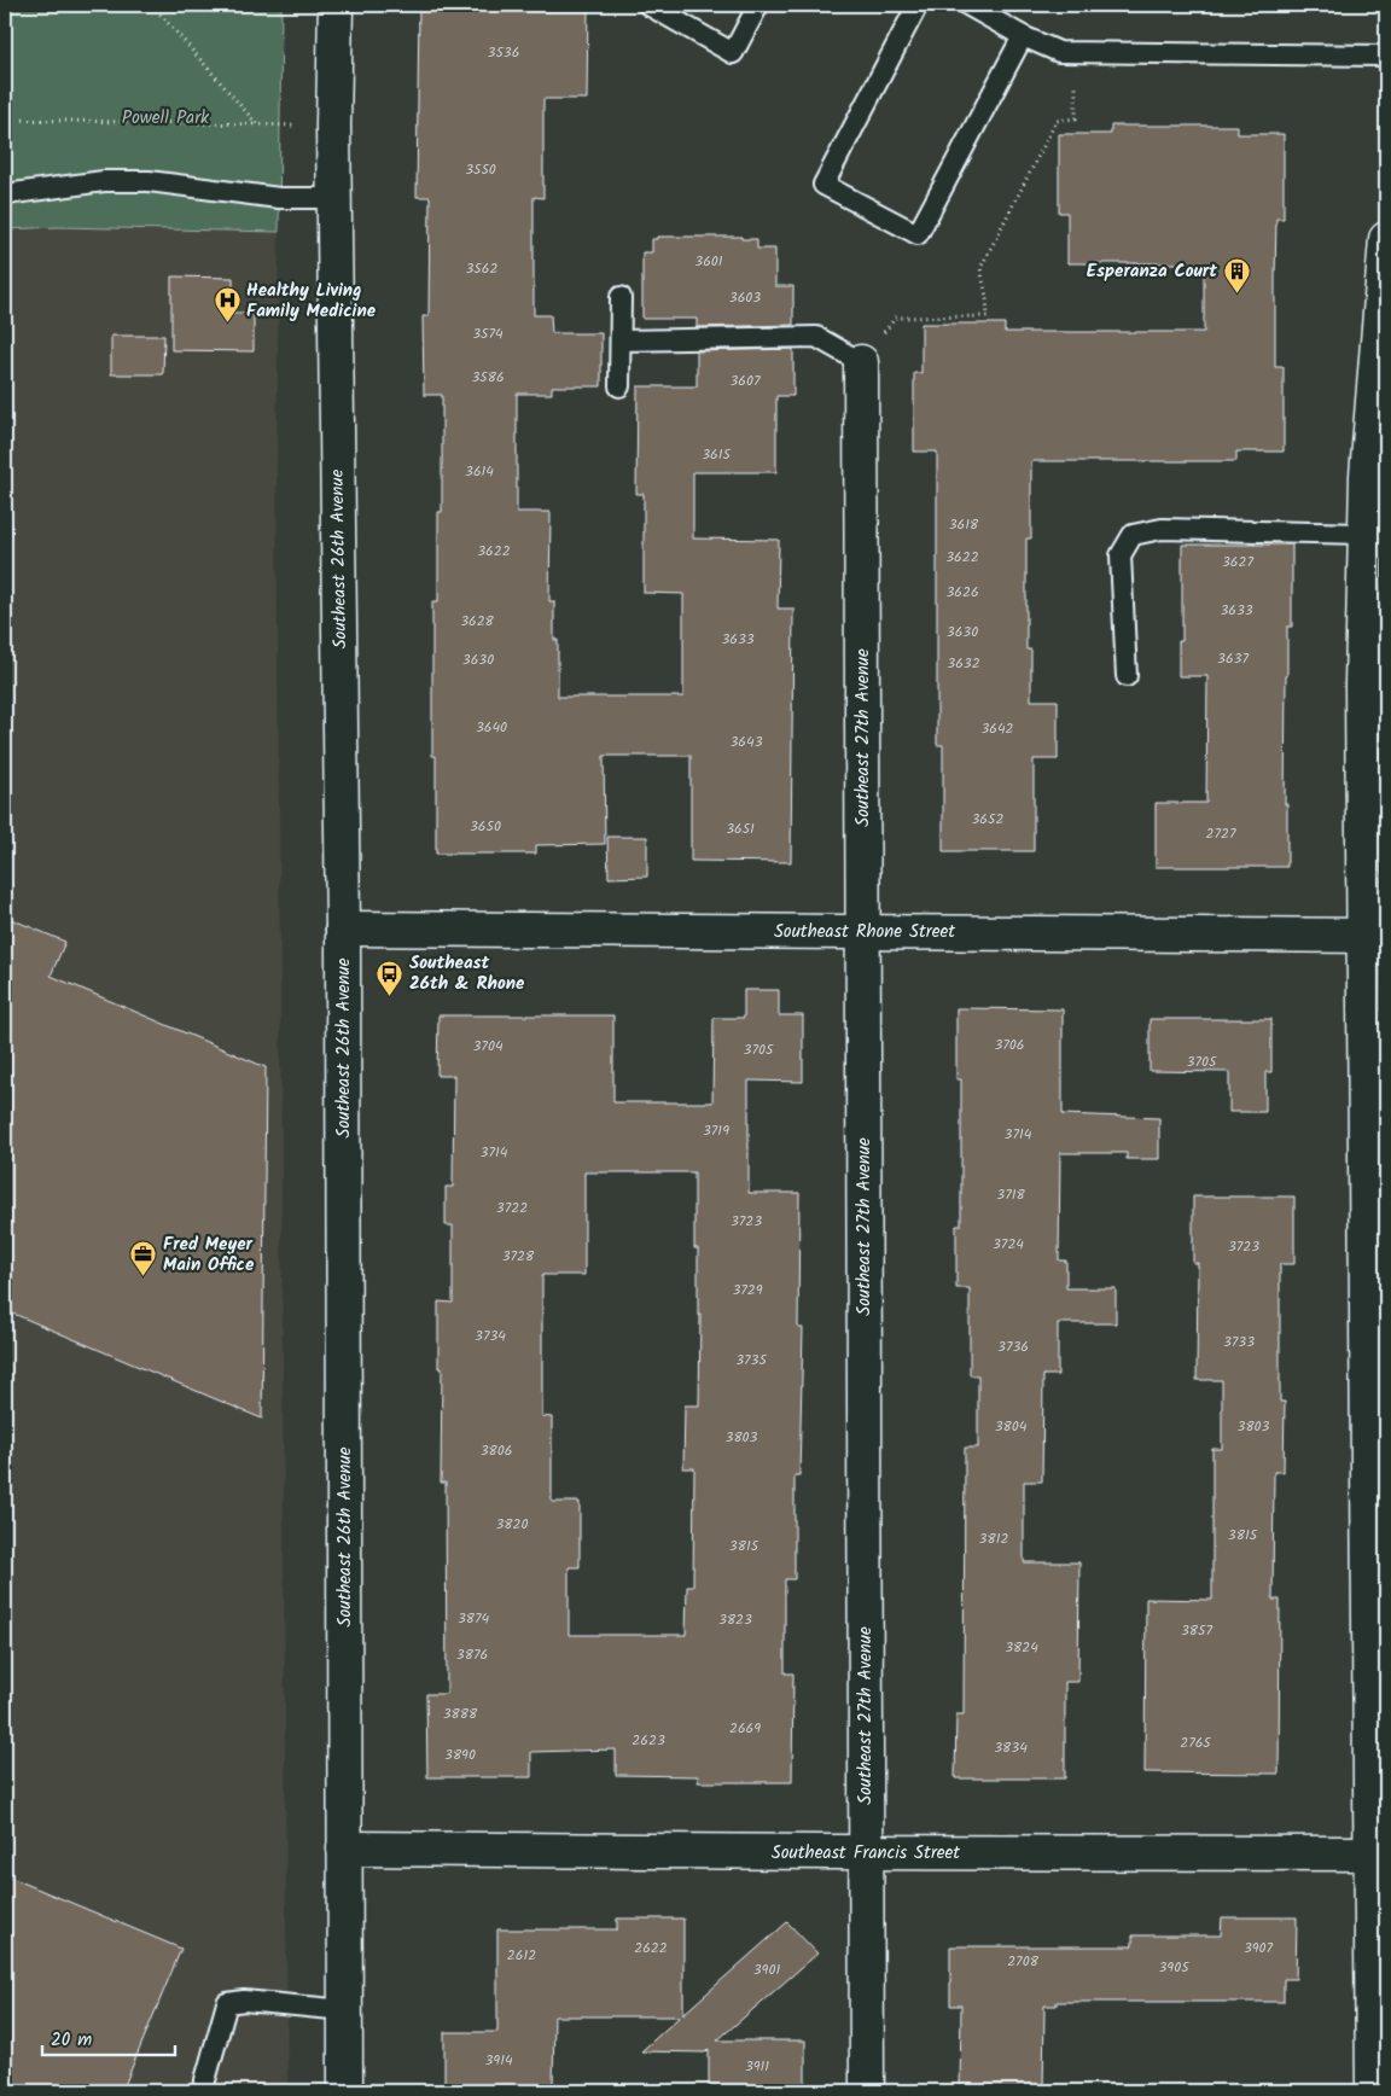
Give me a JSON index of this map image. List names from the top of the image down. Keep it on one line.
{"streets":{"street":["Southeast 26th Avenue","Southeast 27th Avenue","Southeast Rhone Street","Southeast Francis Street"]},"crossings":[["Southeast 26th Avenue","Southeast Rhone Street"],["Southeast 26th Avenue","Southeast Francis Street"],["Southeast 27th Avenue","Southeast Rhone Street"],["Southeast 27th Avenue","Southeast Francis Street"]],"parks":["Powell Park"],"places":{"building":["Esperanza Court"],"hospital":["Healthy Living Family Medicine"],"bus stop":["Southeast 26th & Rhone"],"office":["Fred Meyer Main Office"]},"house_numbers":["3536","3550","3601","3562","3603","3574","3586","3607","3615","3614","3618","3622","3622","3627","3626","3633","3628","3630","3633","3637","3630","3632","3640","3642","3643","3652","3650","3651","2727","3706","3704","3705","3705","3719","3714","3714","3718","3722","3723","3724","3723","3728","3729","3734","3733","3736","3735","3804","3803","3803","3806","3820","3815","3812","3815","3874","3823","3857","3824","3876","3888","2669","2623","2765","3834","3890","2622","3907","2612","2708","3905","3901","3914","3911"],"scale_bar":"20 m"}
